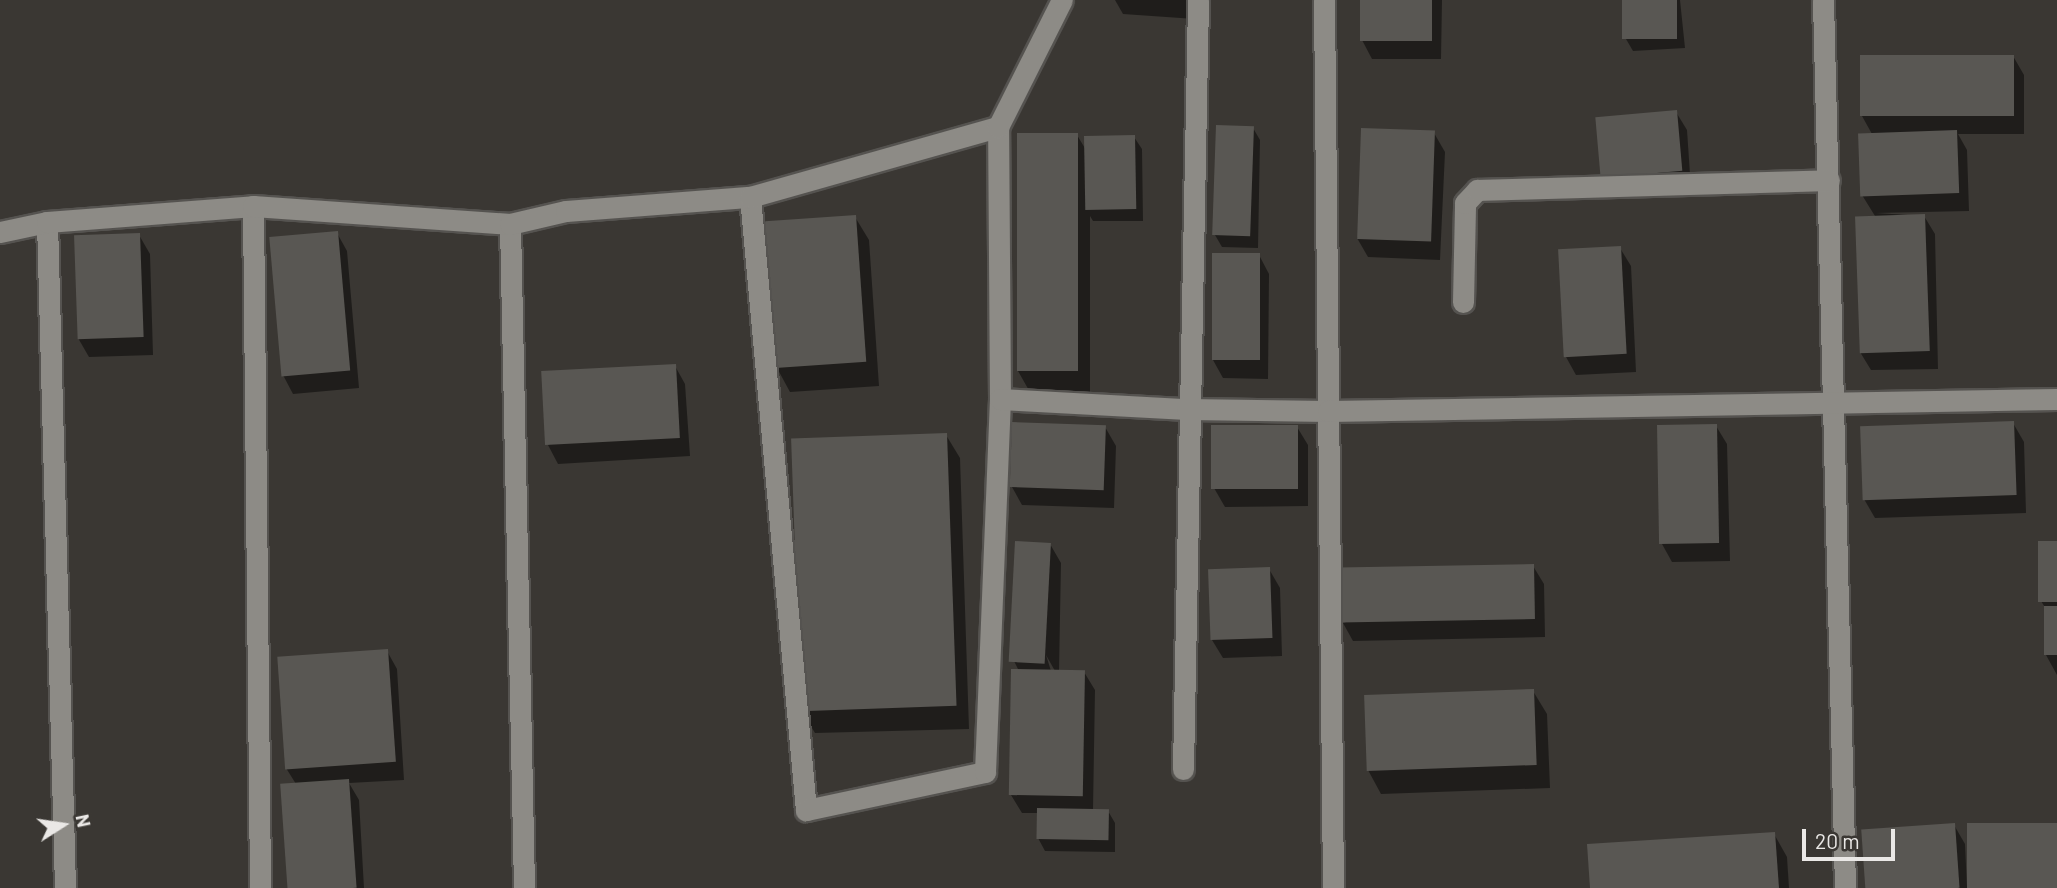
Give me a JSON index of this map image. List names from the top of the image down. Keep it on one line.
{"scale_bar":"20 m","north":"right"}
